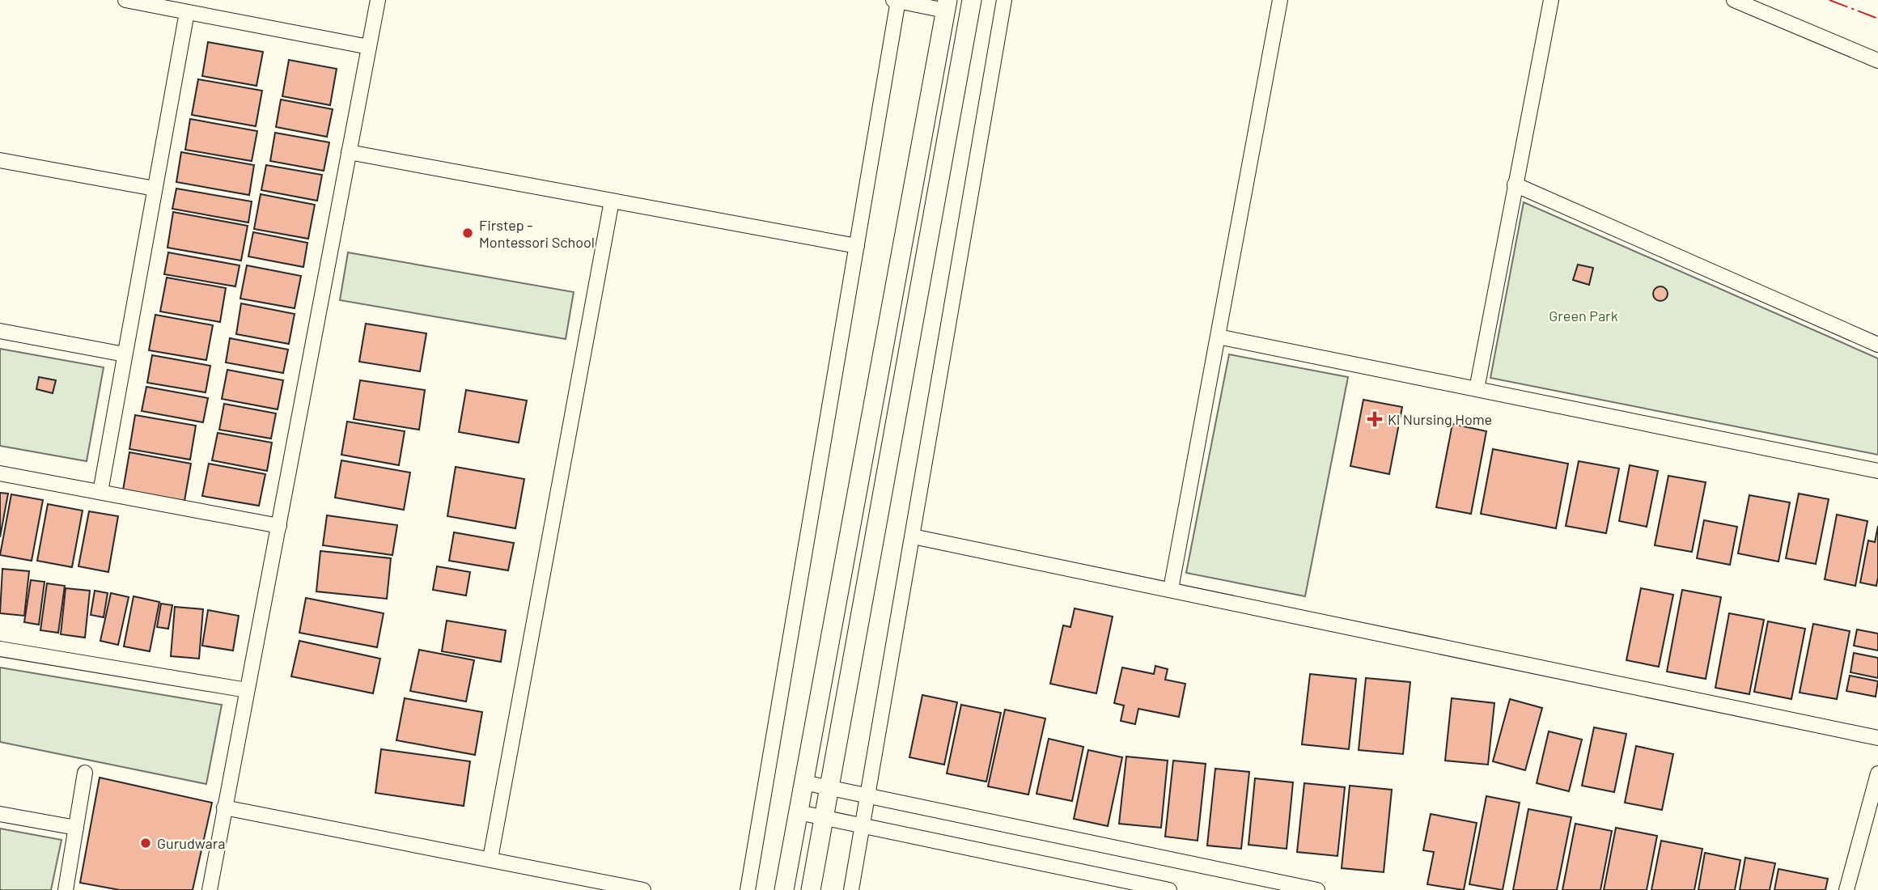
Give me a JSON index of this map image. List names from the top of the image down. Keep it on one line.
{"parks":["Green Park"],"places":{"other":["Firstep - Montessori School","Gurudwara"],"health":["Kl Nursing Home"]}}
